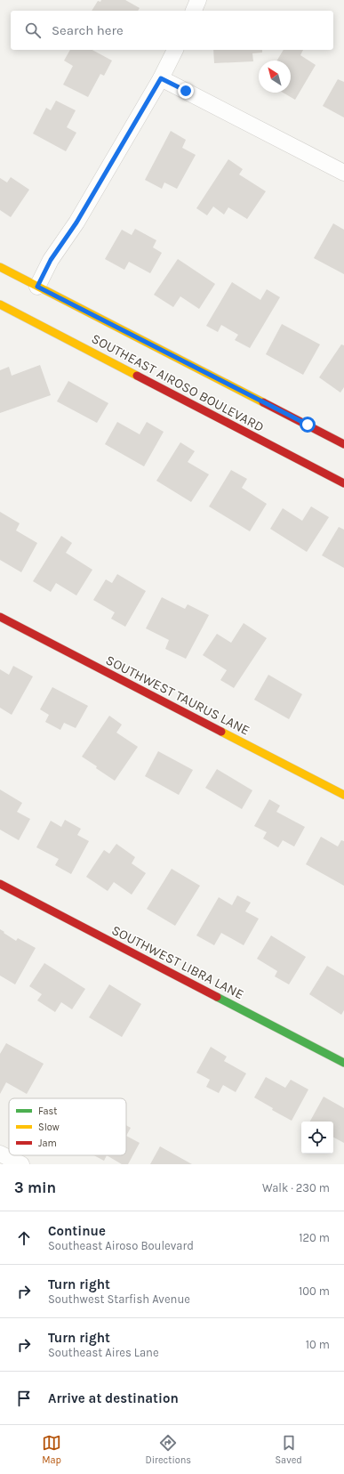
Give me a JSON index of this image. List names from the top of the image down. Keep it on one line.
{"streets":{"main road":["SOUTHEAST AIROSO BOULEVARD","SOUTHWEST TAURUS LANE","SOUTHWEST LIBRA LANE"]},"legend":["Fast","Slow","Jam"],"north":"top left","page":{"search":"Search here","heading":["3 min","Walk · 230 m"],"list":[["Continue","Southeast Airoso Boulevard","120 m"],["Turn right","Southwest Starfish Avenue","100 m"],["Turn right","Southeast Aires Lane","10 m"],"Arrive at destination"],"nav":["Map","Directions","Saved"]}}
